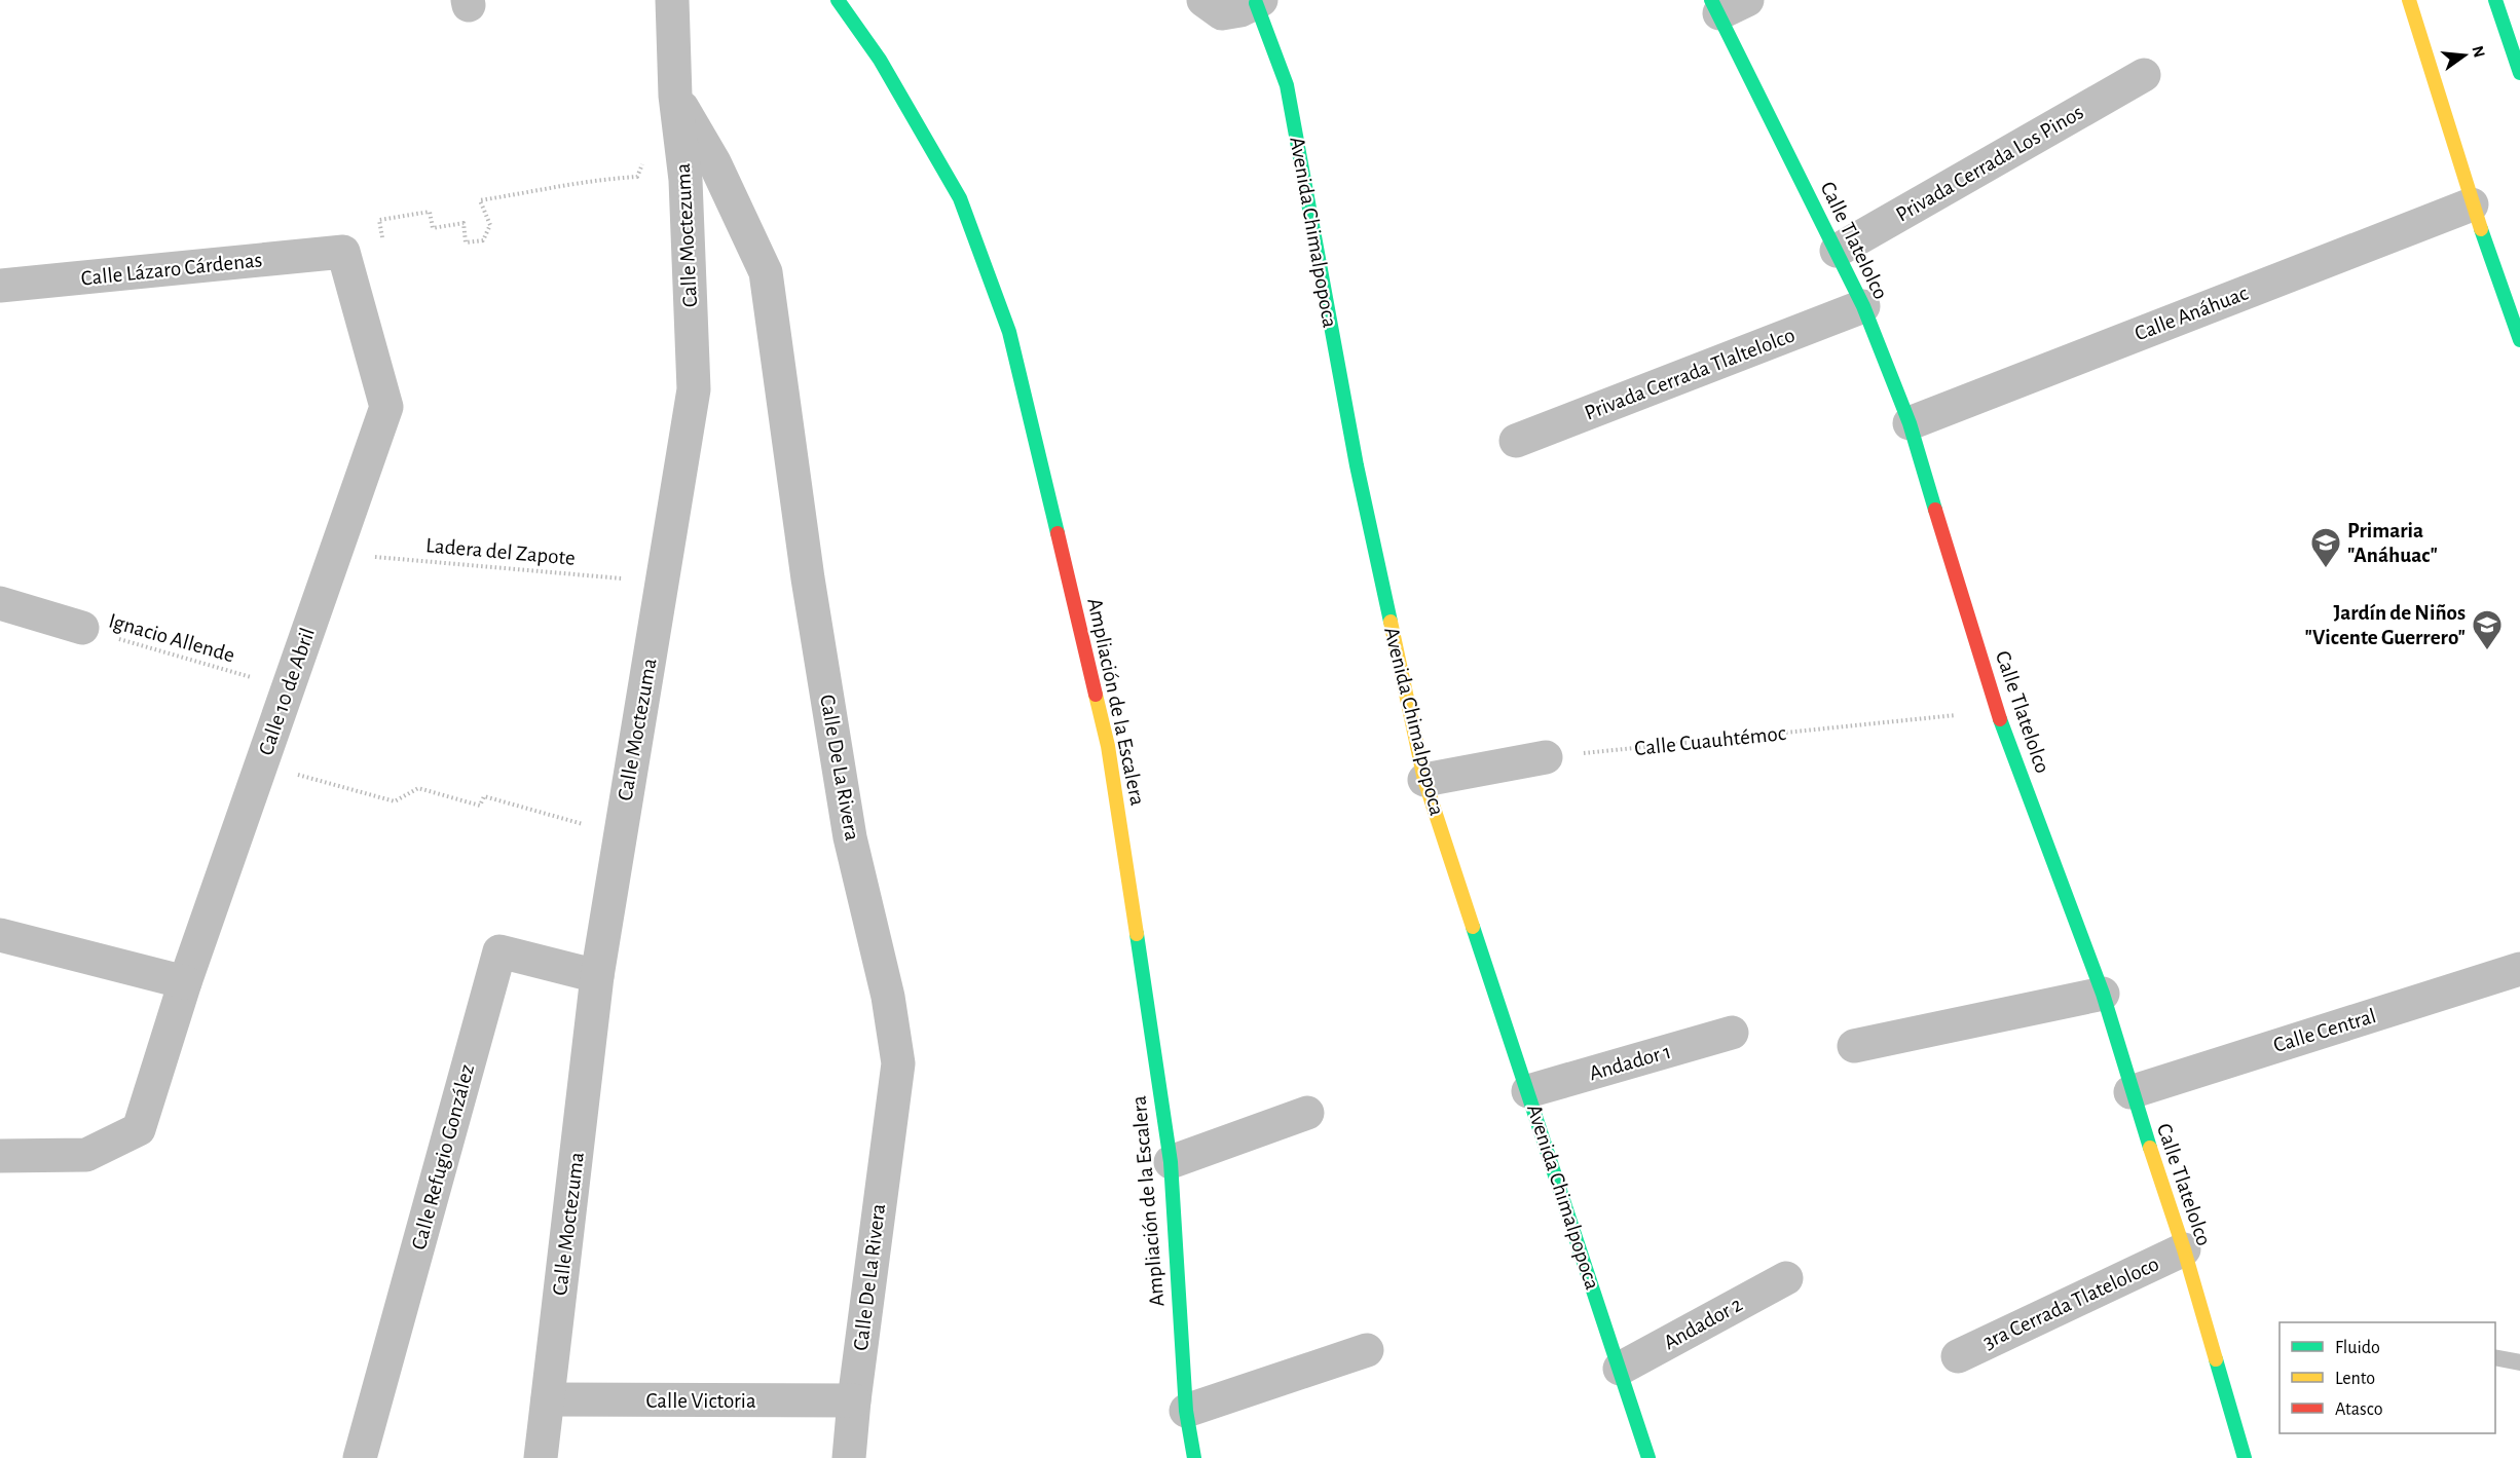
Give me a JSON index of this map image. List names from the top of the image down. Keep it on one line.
{"streets":{"street":["Privada Cerrada Los Pinos","Avenida Chimalpopoca","Calle Moctezuma","Calle Tlatelolco","Calle Lázaro Cárdenas","Calle Anáhuac","Privada Cerrada Tlaltelolco","Calle 10 de Abril","Ampliación de la Escalera","Calle De La Rivera","Calle Central","Andador 1","Calle Refugio González","3ra Cerrada Tlateloloco","Andador 2","Calle Victoria"],"path":["Ladera del Zapote","Ignacio Allende","Calle Cuauhtémoc"]},"crossings":[["Privada Cerrada Los Pinos","Calle Tlatelolco"],["Avenida Chimalpopoca","Andador 1"],["Avenida Chimalpopoca","Andador 2"],["Calle Moctezuma","Ladera del Zapote"],["Calle Moctezuma","Calle De La Rivera"],["Calle Moctezuma","Calle Refugio González"],["Calle Moctezuma","Calle Victoria"],["Calle Tlatelolco","Calle Anáhuac"],["Calle Tlatelolco","Privada Cerrada Tlaltelolco"],["Calle Tlatelolco","Calle Cuauhtémoc"],["Calle Tlatelolco","Calle Central"],["Calle Tlatelolco","3ra Cerrada Tlateloloco"],["Calle Lázaro Cárdenas","Calle 10 de Abril"],["Ladera del Zapote","Calle 10 de Abril"],["Calle De La Rivera","Calle Victoria"]],"places":{"school or university":["Primaria \"Anáhuac\"","Jardín de Niños \"Vicente Guerrero\""]},"legend":["Fluido","Lento","Atasco"],"north":"right"}
